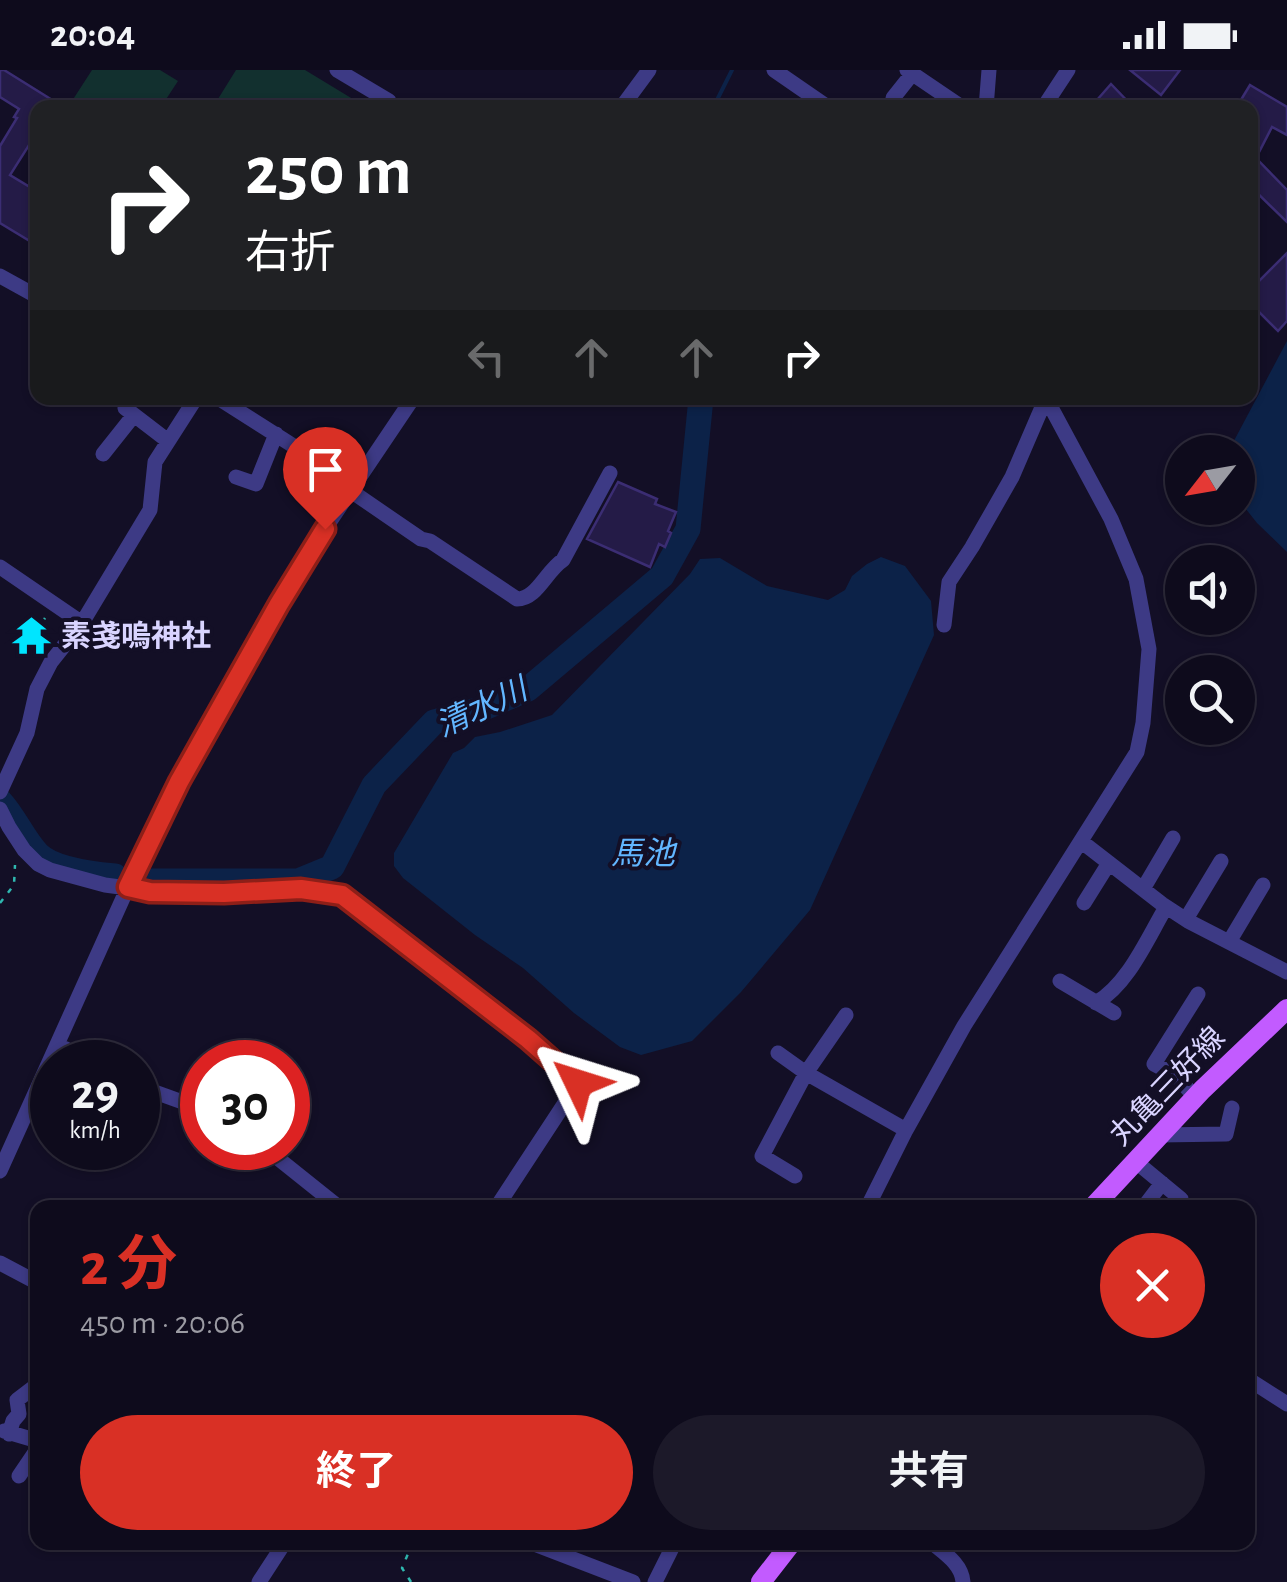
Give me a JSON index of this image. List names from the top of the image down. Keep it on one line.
{"streets":{"main road":["丸亀三好線"]},"water":["清水川","馬池"],"places":{"temple":["素戔嗚神社"]},"north":"bottom left","page":{"status":"20:04","turn":["250 m","右折"],"speed":"29 km/h","limit":"30","heading":["2 分","450 m · 20:06"],"buttons":["終了","共有"]}}
